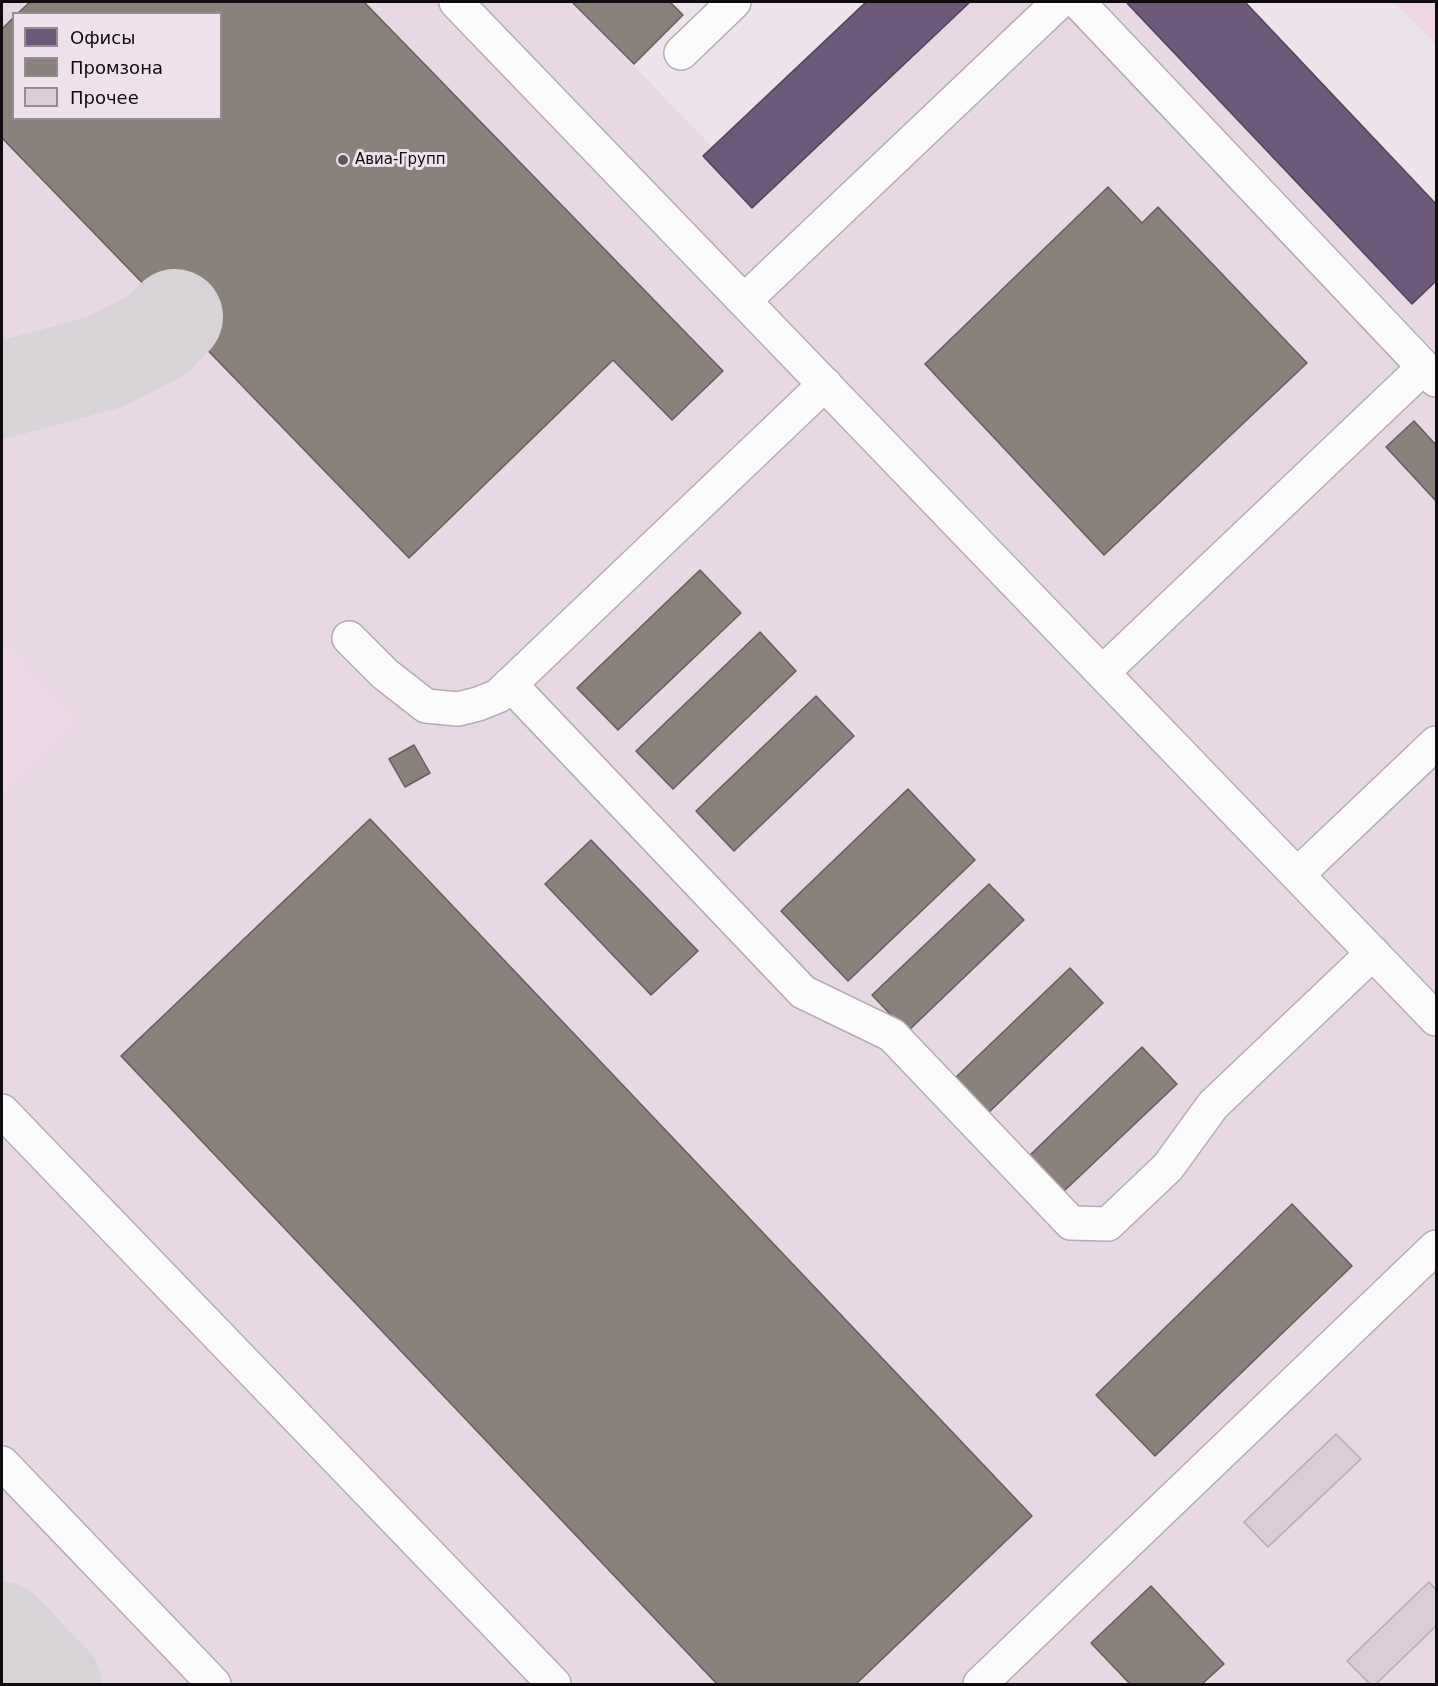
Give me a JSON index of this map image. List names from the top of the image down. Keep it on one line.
{"places":["Авиа-Групп"],"legend":["Офисы","Промзона","Прочее"]}
